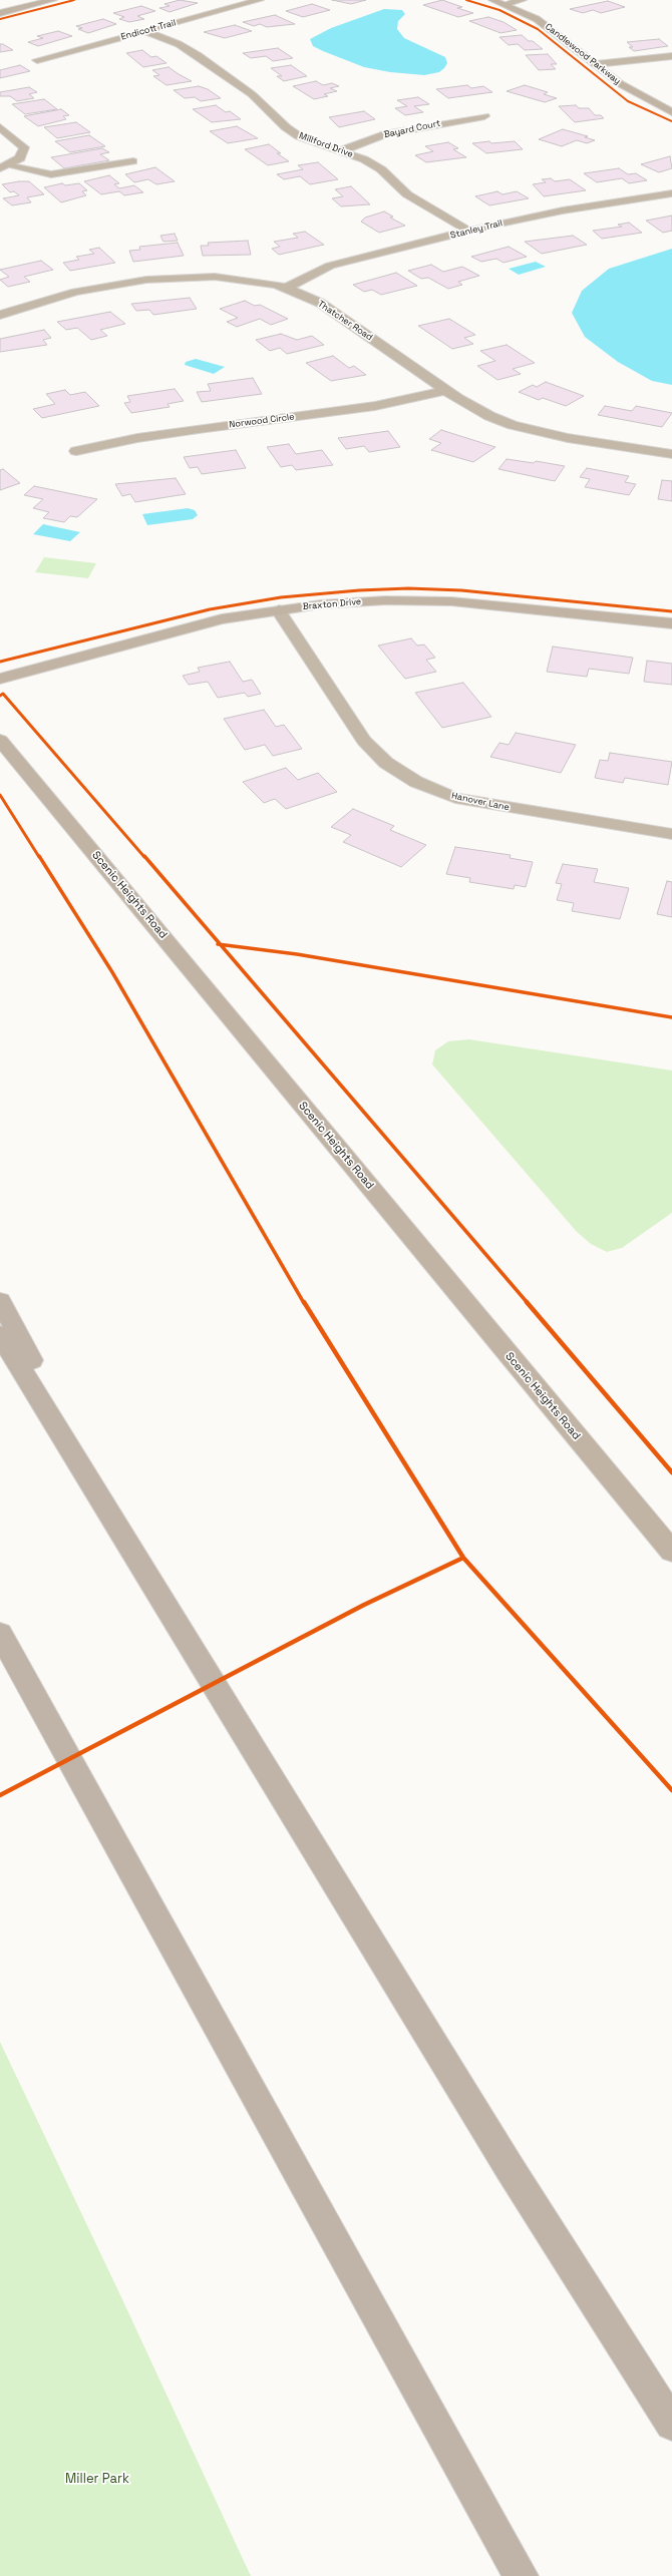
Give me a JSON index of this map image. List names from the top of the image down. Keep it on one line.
{"streets":{"street":["Endicott Trail","Candlewood Parkway","Bayard Court","Millford Drive","Stanley Trail","Thatcher Road","Norwood Circle","Braxton Drive","Hanover Lane","Scenic Heights Road"]},"crossings":[["Endicott Trail","Millford Drive"],["Bayard Court","Millford Drive"],["Millford Drive","Stanley Trail"],["Stanley Trail","Thatcher Road"],["Thatcher Road","Norwood Circle"],["Braxton Drive","Hanover Lane"]],"parks":["Miller Park"]}
